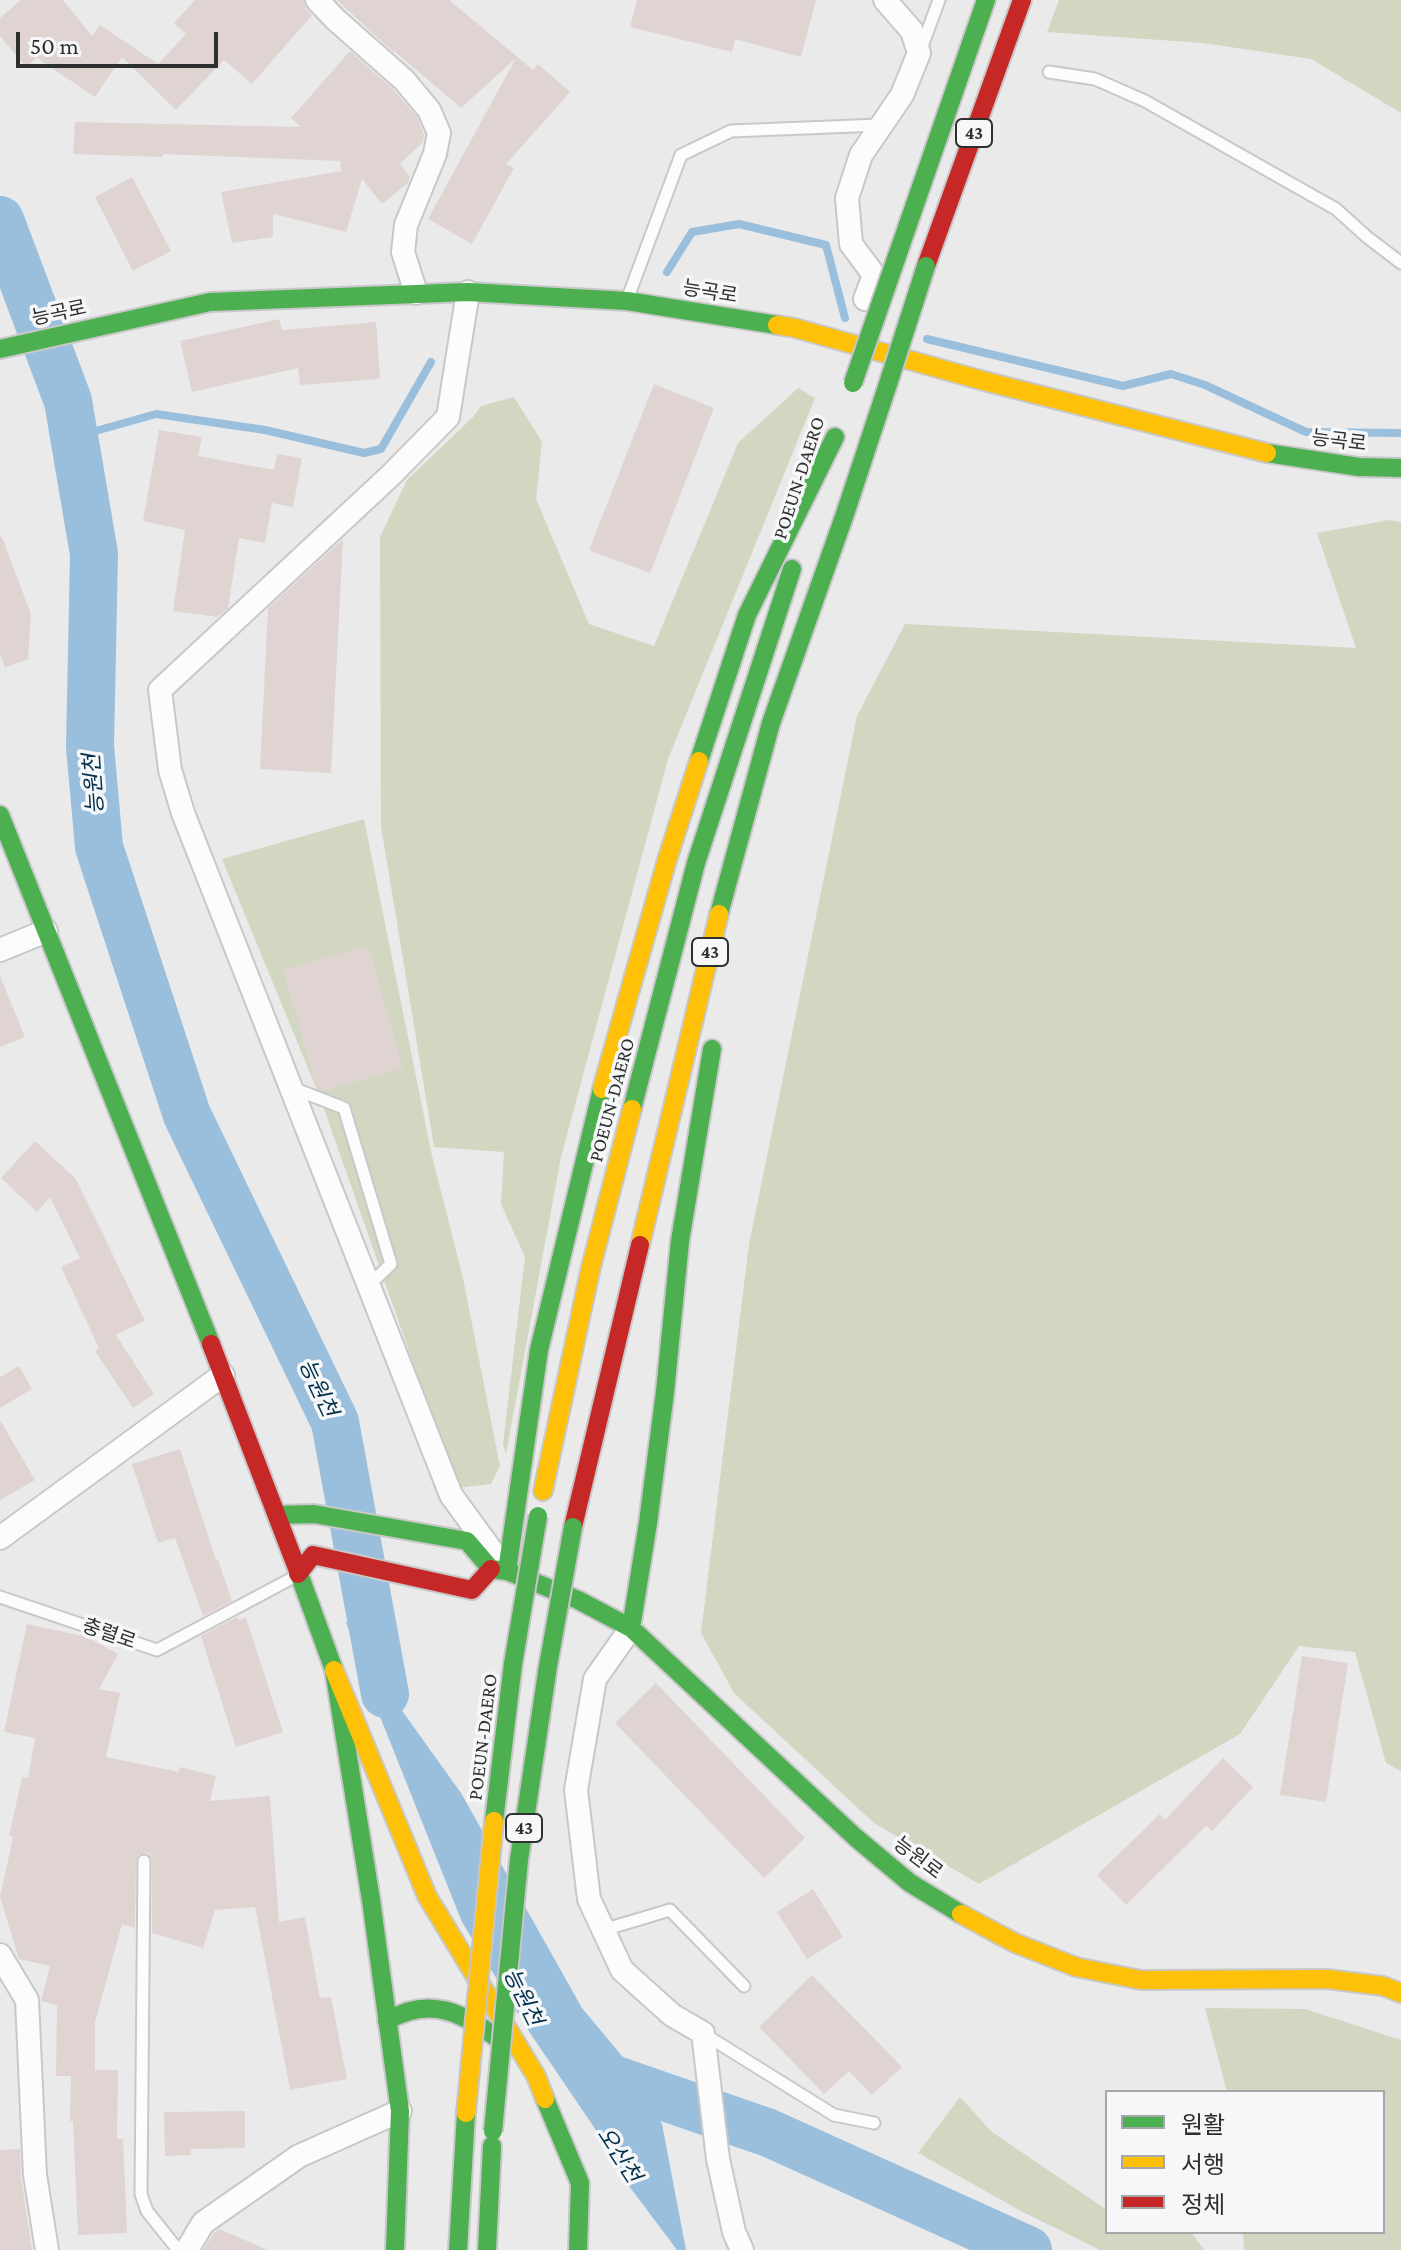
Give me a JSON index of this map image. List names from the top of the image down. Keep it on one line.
{"streets":{"main road":["43","능곡로","POEUN-DAERO","능원로"],"lane":["충렬로"]},"crossings":[["POEUN-DAERO","능원로"]],"water":["능원천","오산천"],"legend":["원활","서행","정체"],"scale_bar":"50 m"}
